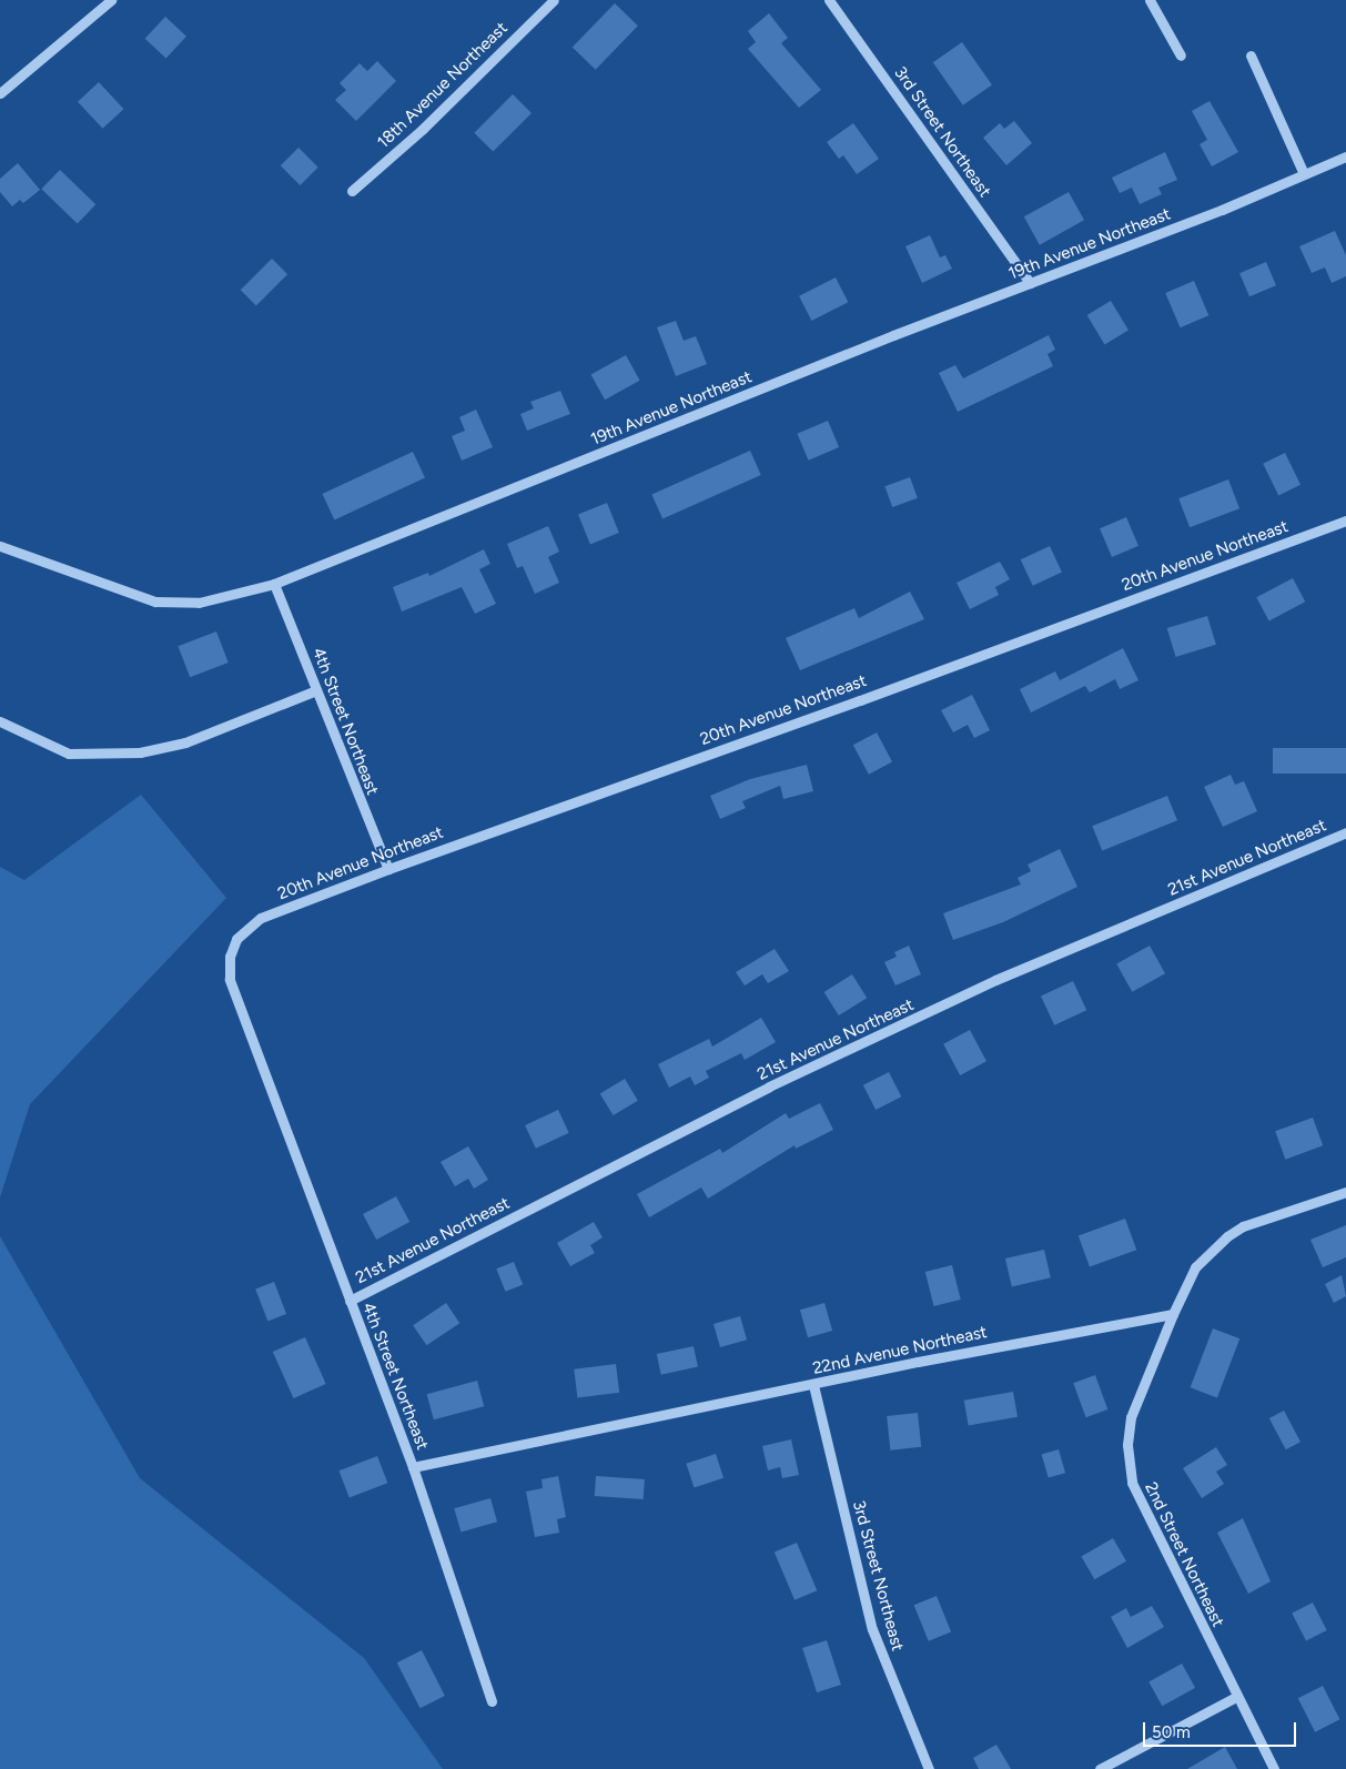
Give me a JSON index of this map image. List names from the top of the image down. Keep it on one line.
{"streets":{"street":["18th Avenue Northeast","3rd Street Northeast","19th Avenue Northeast","20th Avenue Northeast","4th Street Northeast","21st Avenue Northeast","22nd Avenue Northeast","2nd Street Northeast"]},"crossings":[["3rd Street Northeast","19th Avenue Northeast"],["3rd Street Northeast","22nd Avenue Northeast"],["19th Avenue Northeast","4th Street Northeast"],["20th Avenue Northeast","4th Street Northeast"],["4th Street Northeast","21st Avenue Northeast"],["4th Street Northeast","22nd Avenue Northeast"],["22nd Avenue Northeast","2nd Street Northeast"]],"scale_bar":"50 m"}
